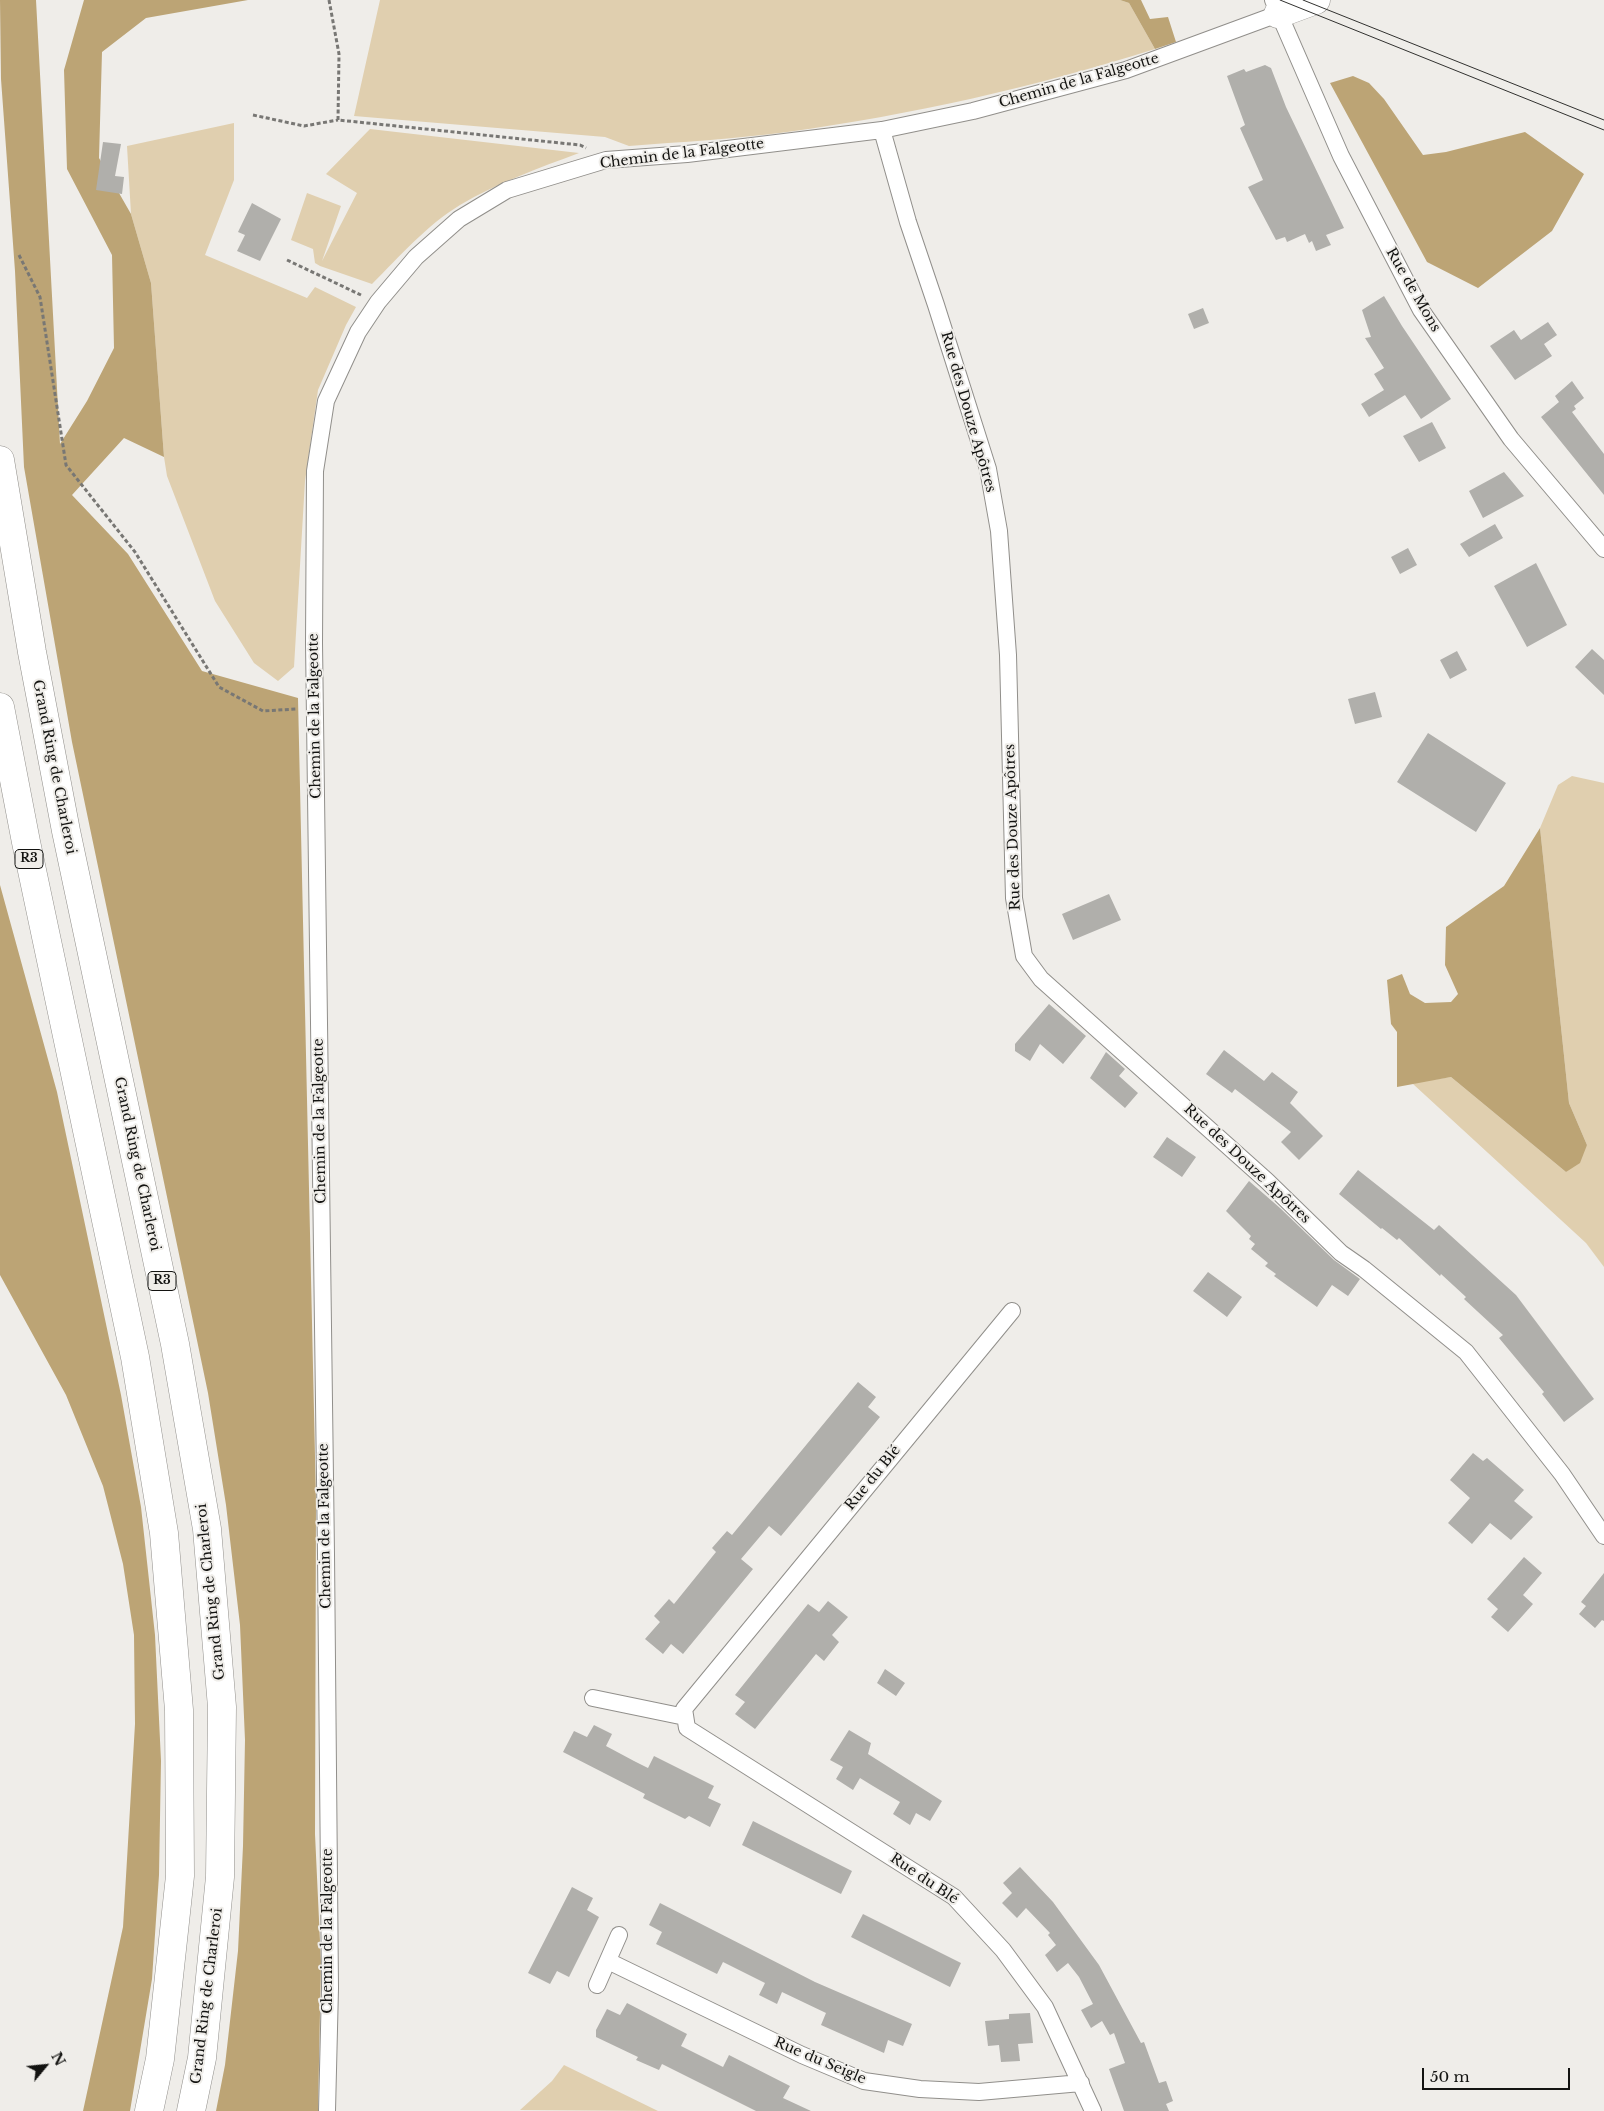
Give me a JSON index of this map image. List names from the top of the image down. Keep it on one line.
{"streets":{"highway":["Grand Ring de Charleroi","R3"],"street":["Chemin de la Falgeotte","Rue de Mons","Rue des Douze Apôtres","Rue du Blé","Rue du Seigle"]},"crossings":[["Chemin de la Falgeotte","Rue de Mons"],["Chemin de la Falgeotte","Rue des Douze Apôtres"],["Rue du Blé","Rue du Seigle"]],"scale_bar":"50 m","north":"top right"}
